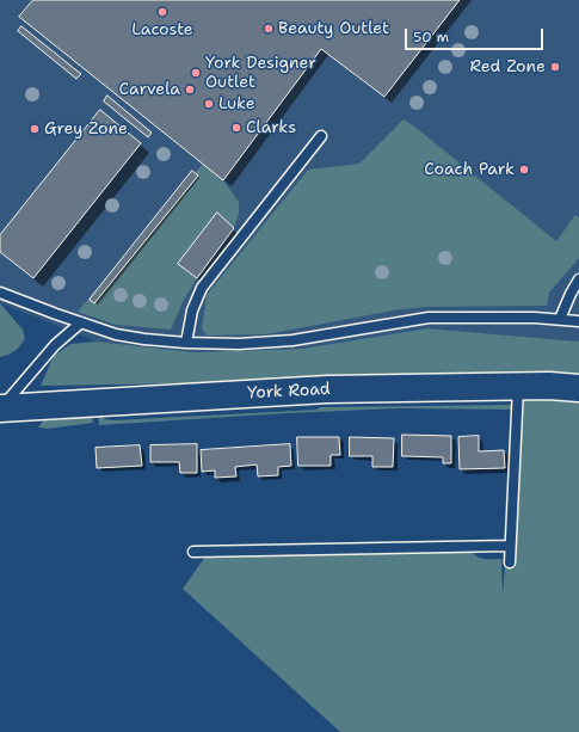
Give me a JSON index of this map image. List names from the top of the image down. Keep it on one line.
{"streets":{"main road":["York Road"]},"places":["Lacoste","Beauty Outlet","Red Zone","York Designer Outlet","Carvela","Luke","Clarks","Grey Zone","Coach Park"],"scale_bar":"50 m"}
